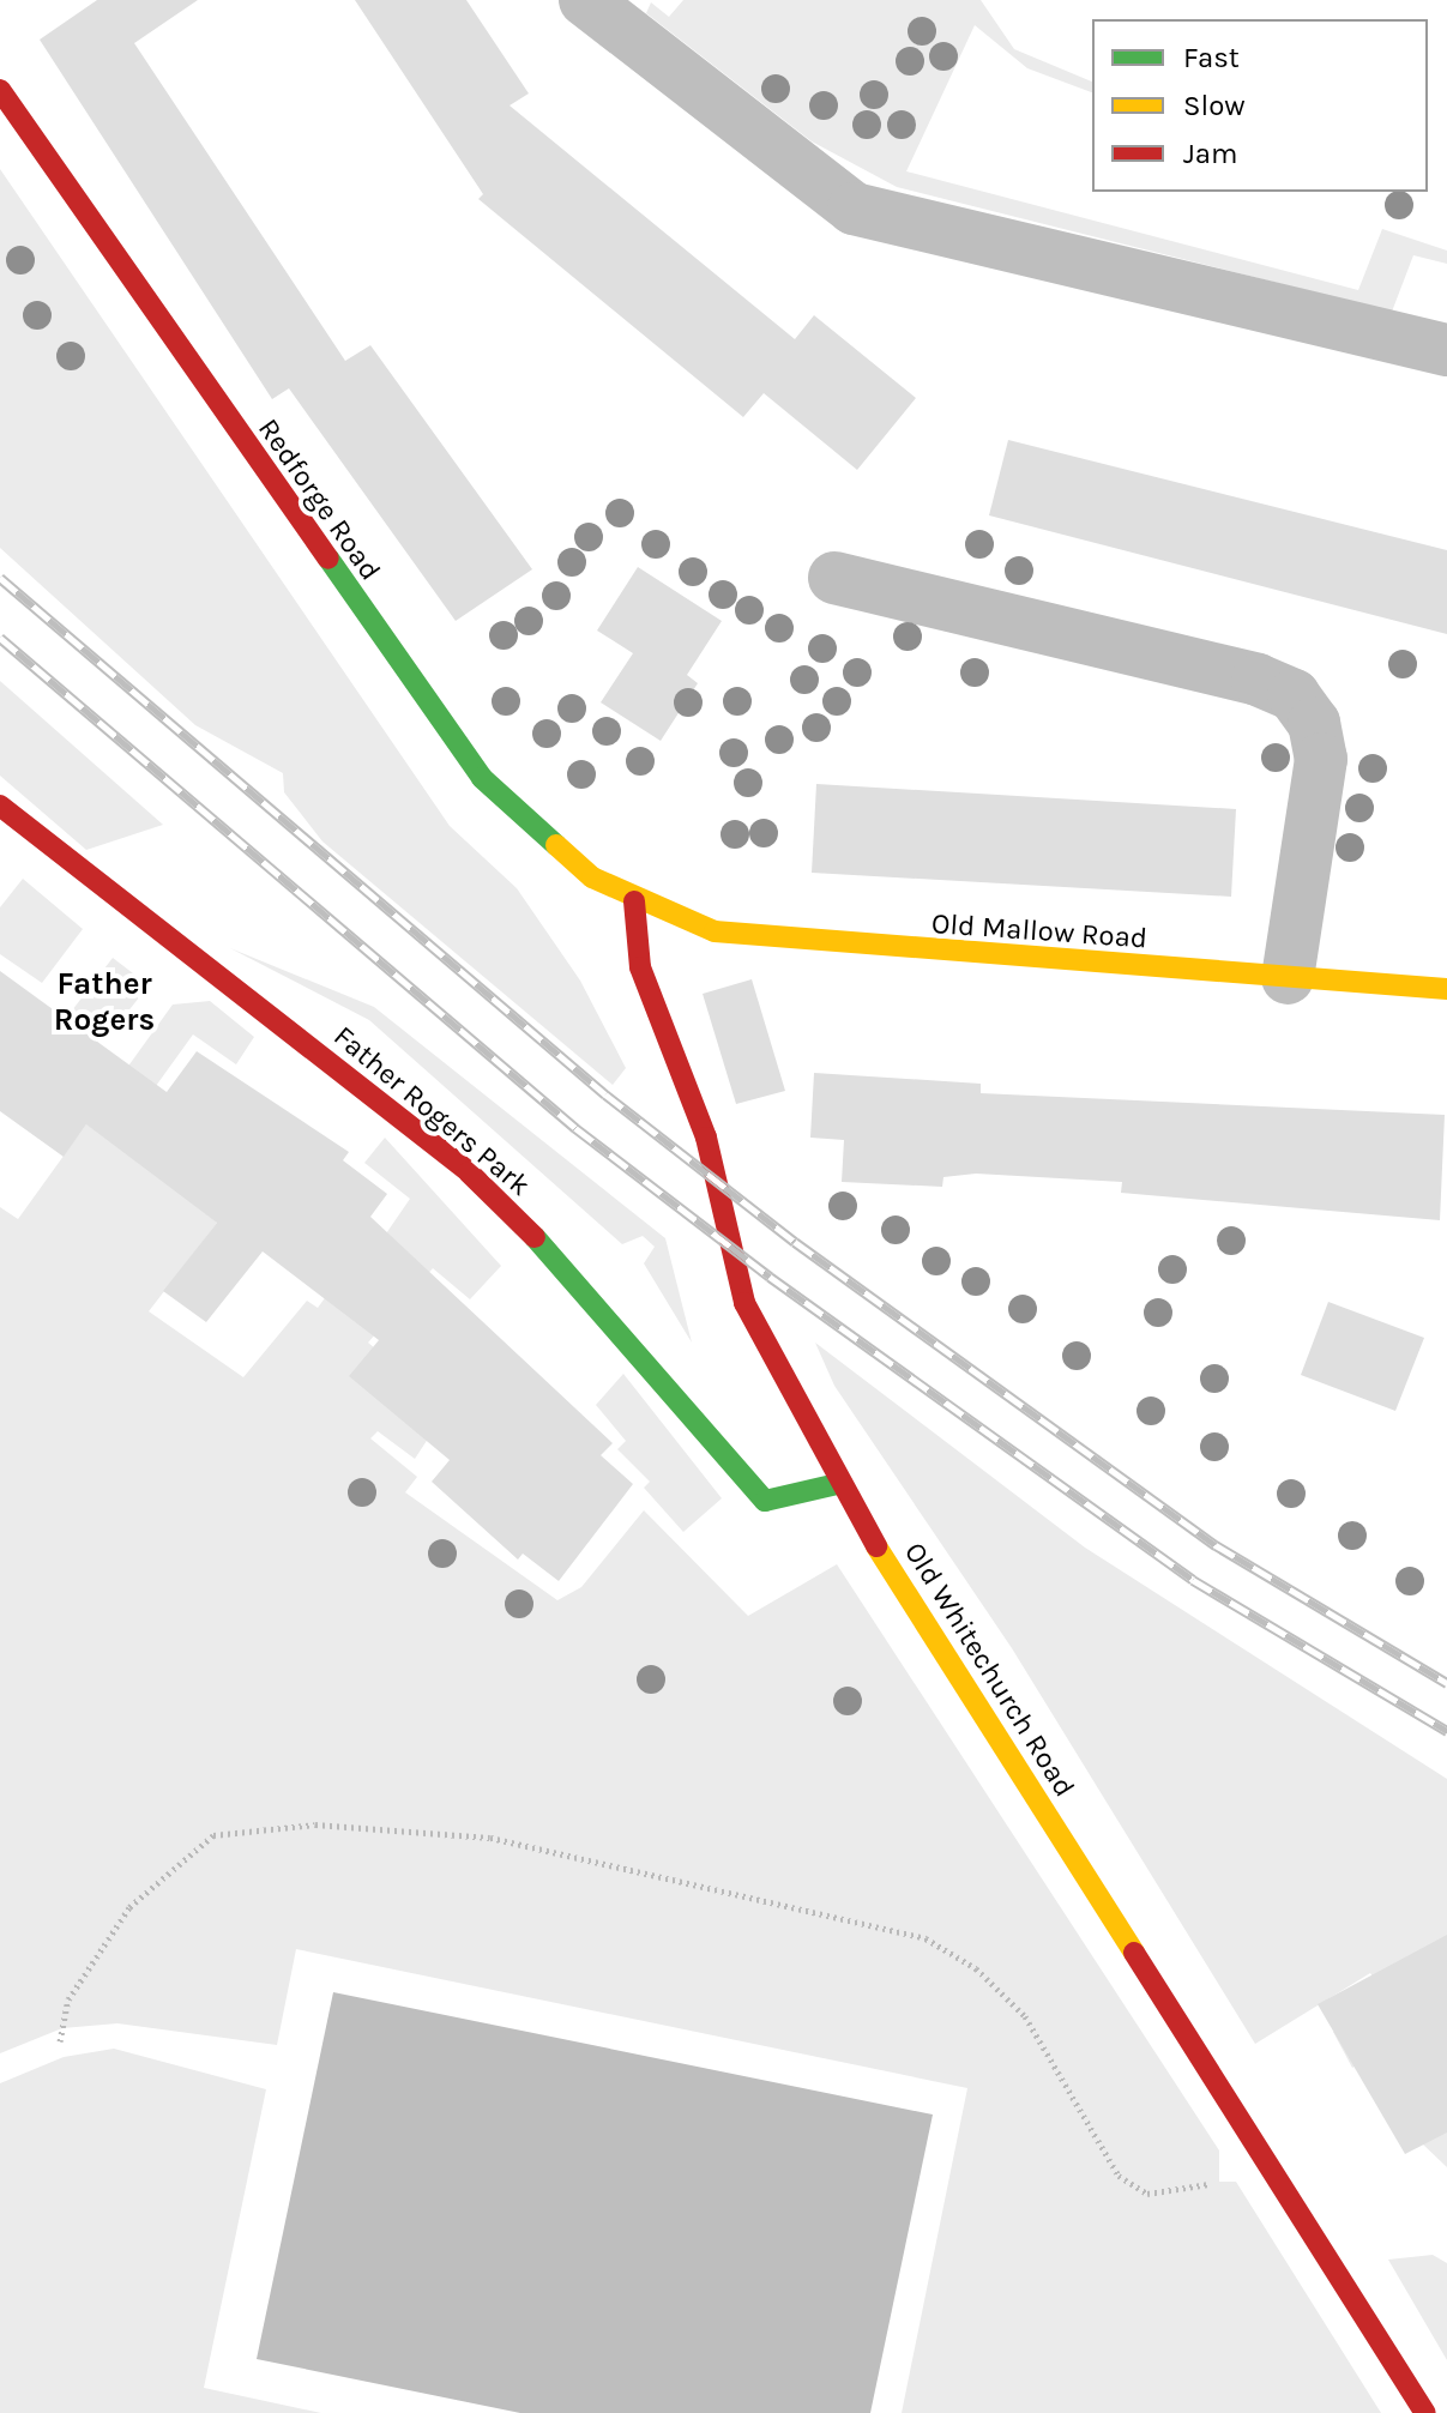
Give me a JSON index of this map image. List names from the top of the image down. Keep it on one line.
{"streets":{"street":["Redforge Road","Old Mallow Road","Father Rogers Park","Old Whitechurch Road"]},"crossings":[["Redforge Road","Old Mallow Road"],["Redforge Road","Old Whitechurch Road"],["Old Mallow Road","Old Whitechurch Road"],["Father Rogers Park","Old Whitechurch Road"]],"districts":["Father Rogers"],"legend":["Fast","Slow","Jam"]}
